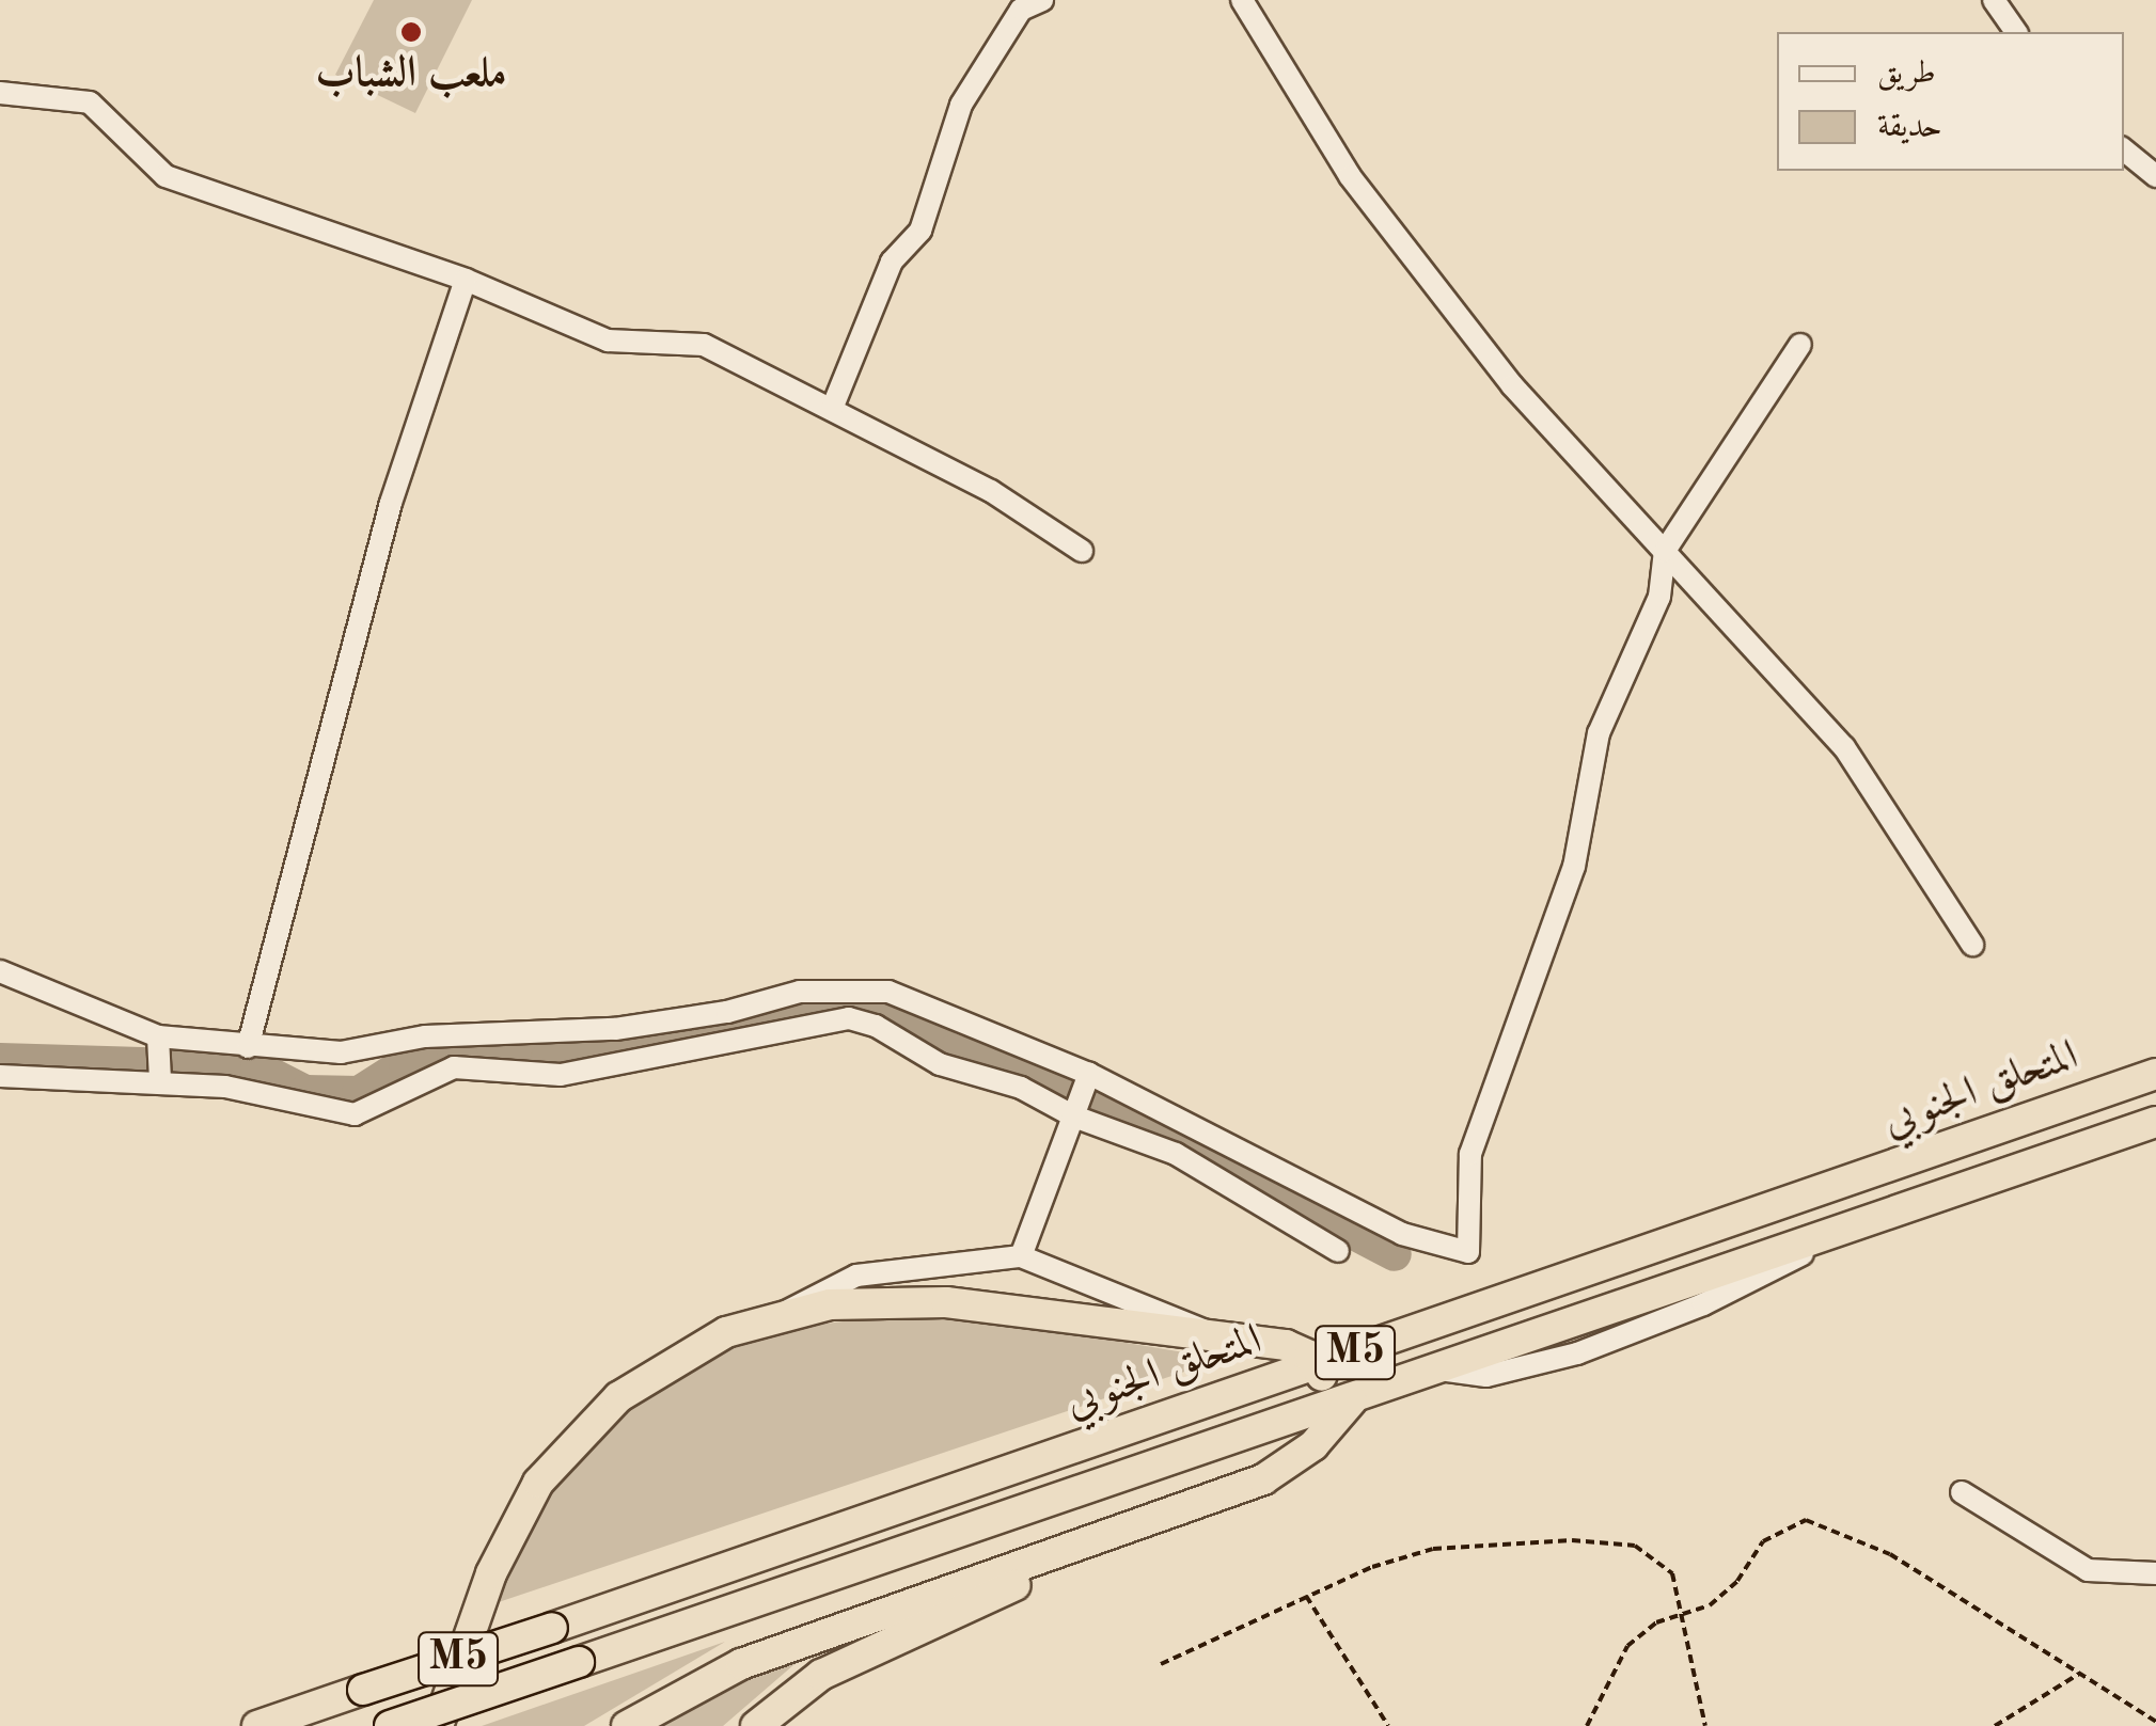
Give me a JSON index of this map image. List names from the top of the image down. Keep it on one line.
{"streets":{"highway":["المتحلق الجنوبي","M5"]},"places":["ملعب الشباب"],"legend":["طريق","حديقة"]}
